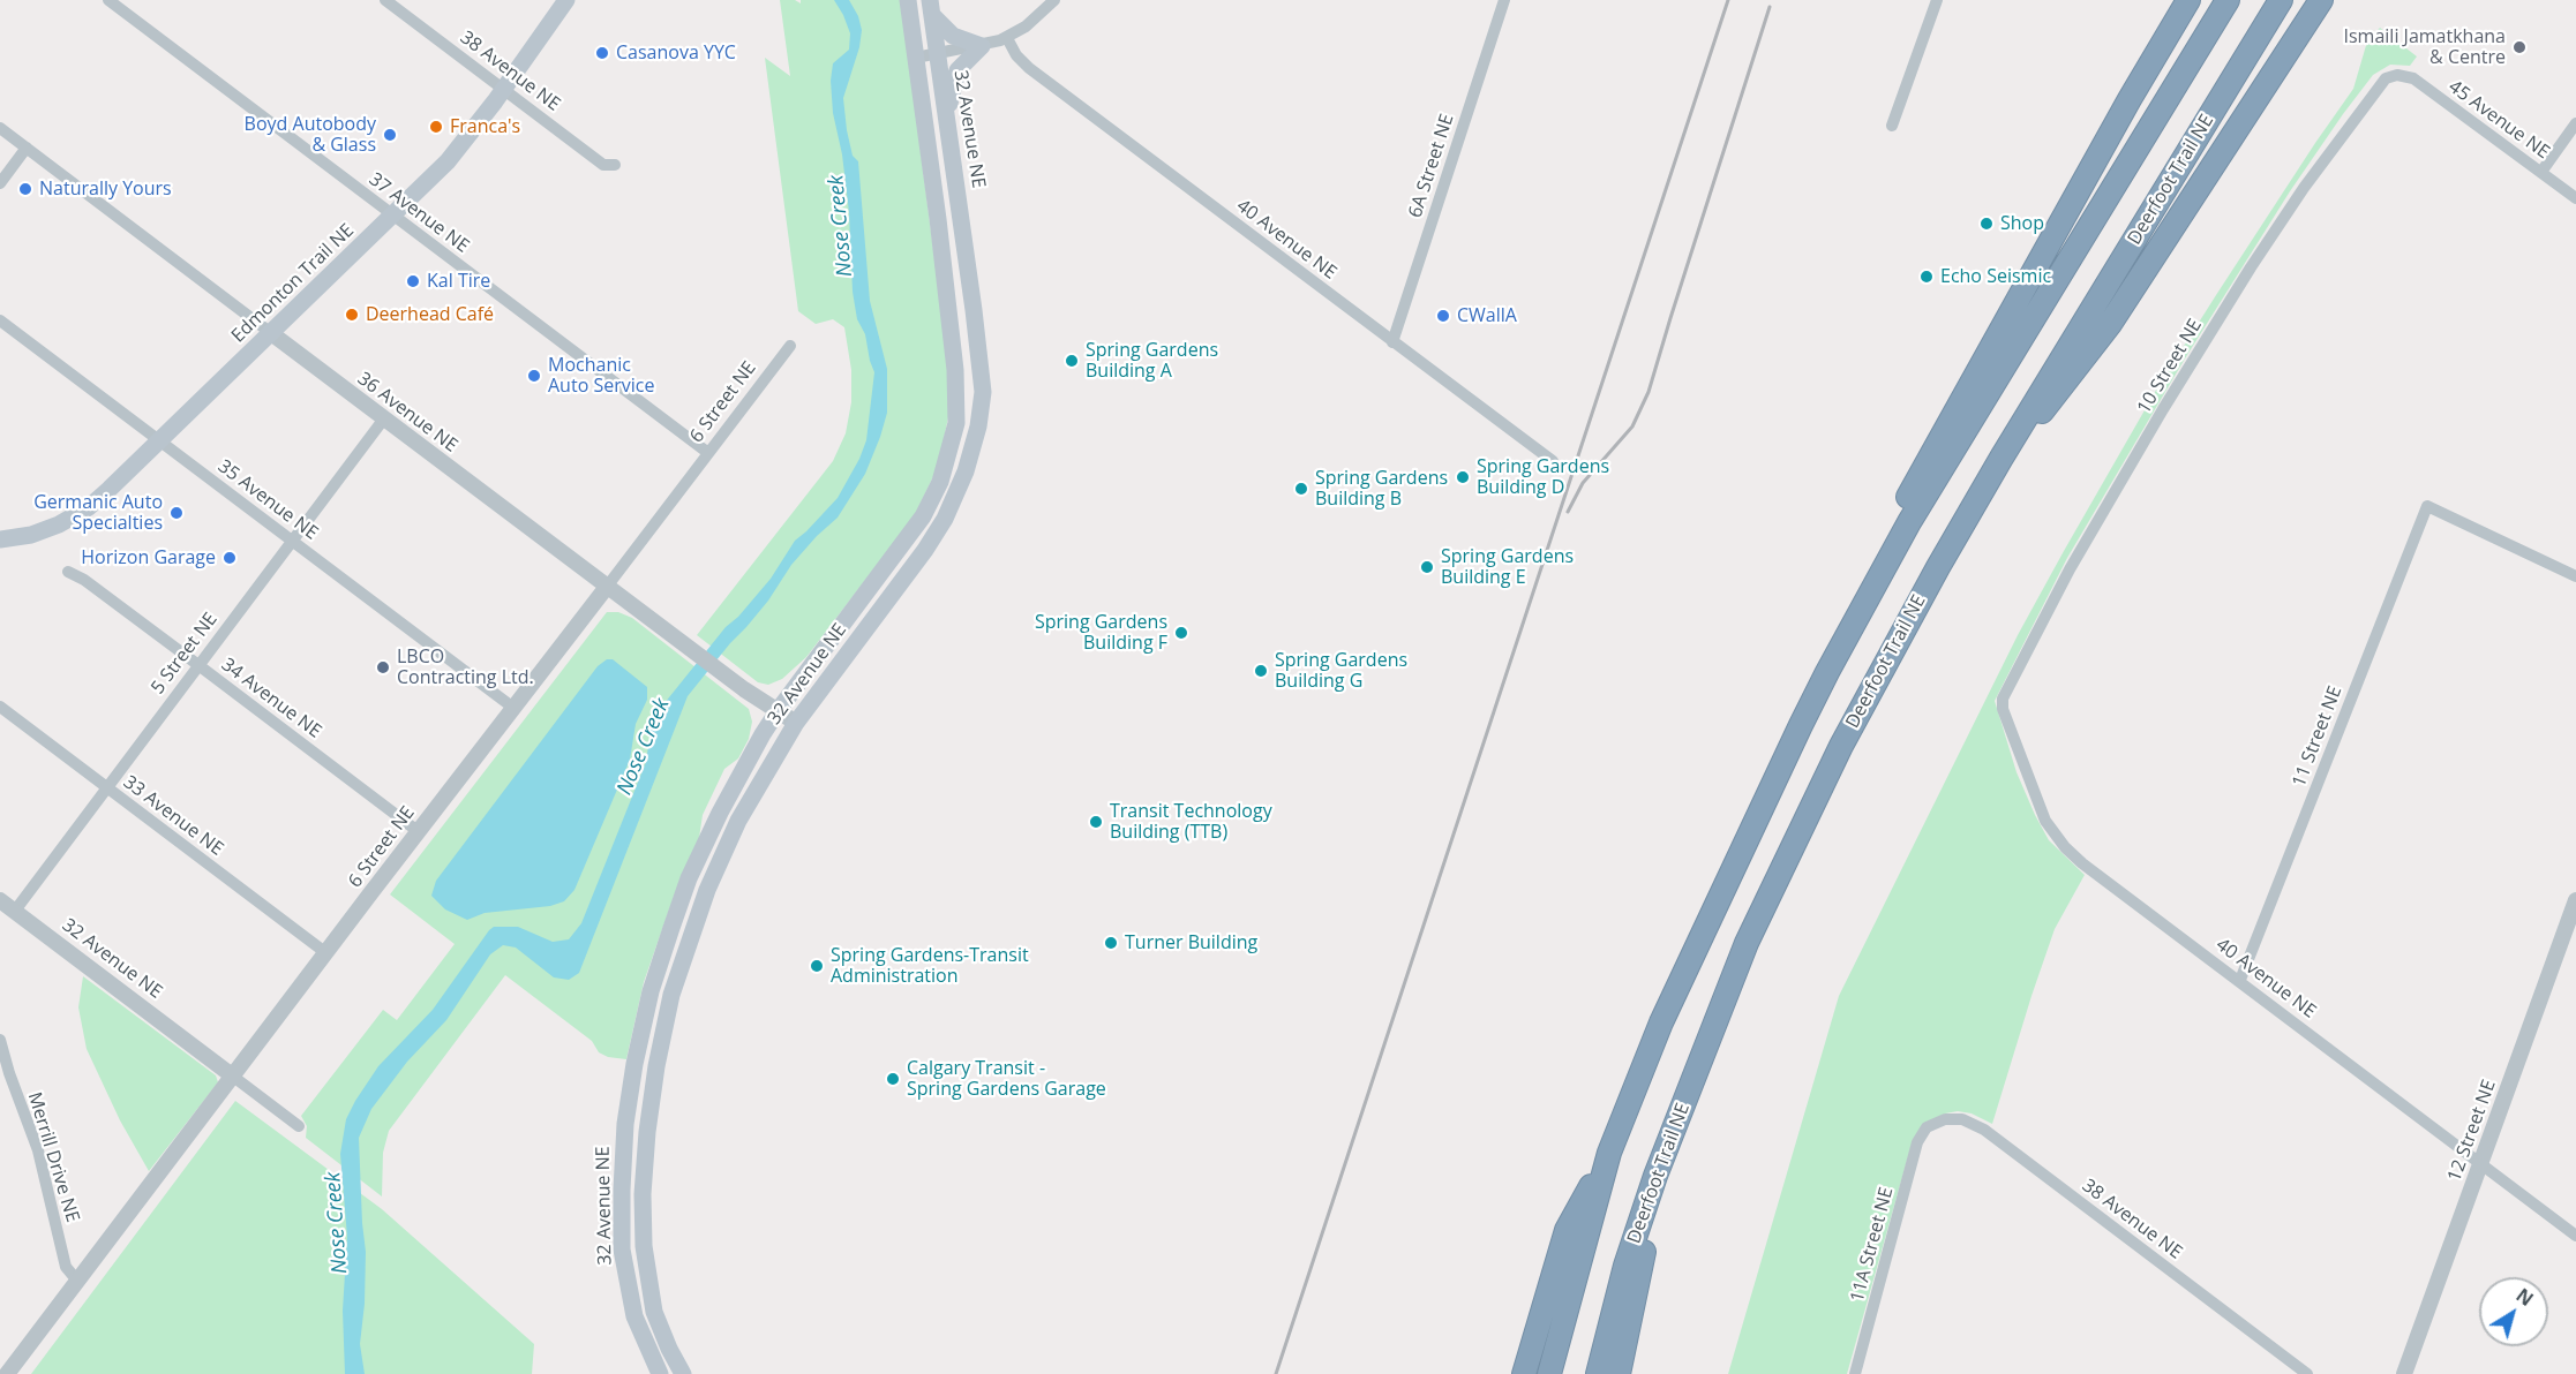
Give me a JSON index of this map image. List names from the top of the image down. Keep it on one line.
{"streets":{"highway":["Deerfoot Trail NE"],"main road":["32 Avenue NE","Edmonton Trail NE"],"street":["38 Avenue NE","45 Avenue NE","6A Street NE","37 Avenue NE","40 Avenue NE","10 Street NE","6 Street NE","36 Avenue NE","35 Avenue NE","5 Street NE","34 Avenue NE","11 Street NE","33 Avenue NE","12 Street NE","Merrill Drive NE","11A Street NE"]},"crossings":[["38 Avenue NE","Edmonton Trail NE"],["38 Avenue NE","11A Street NE"],["45 Avenue NE","10 Street NE"],["32 Avenue NE","6 Street NE"],["32 Avenue NE","36 Avenue NE"],["32 Avenue NE","5 Street NE"],["6A Street NE","40 Avenue NE"],["37 Avenue NE","Edmonton Trail NE"],["37 Avenue NE","6 Street NE"],["40 Avenue NE","10 Street NE"],["40 Avenue NE","11 Street NE"],["40 Avenue NE","12 Street NE"],["Edmonton Trail NE","36 Avenue NE"],["Edmonton Trail NE","35 Avenue NE"],["6 Street NE","36 Avenue NE"],["6 Street NE","35 Avenue NE"],["6 Street NE","34 Avenue NE"],["6 Street NE","33 Avenue NE"],["6 Street NE","Merrill Drive NE"],["36 Avenue NE","5 Street NE"],["35 Avenue NE","5 Street NE"],["5 Street NE","34 Avenue NE"],["5 Street NE","33 Avenue NE"]],"water":["Nose Creek"],"places":["Ismaili Jamatkhana & Centre","Casanova YYC","Franca's","Boyd Autobody & Glass","Naturally Yours","Shop","Echo Seismic","Kal Tire","Deerhead Café","CWallA","Spring Gardens Building A","Mochanic Auto Service","Spring Gardens Building D","Spring Gardens Building B","Germanic Auto Specialties","Horizon Garage","Spring Gardens Building E","Spring Gardens Building F","LBCO Contracting Ltd.","Spring Gardens Building G","Transit Technology Building (TTB)","Turner Building","Spring Gardens-Transit Administration","Calgary Transit - Spring Gardens Garage"],"north":"top right"}
